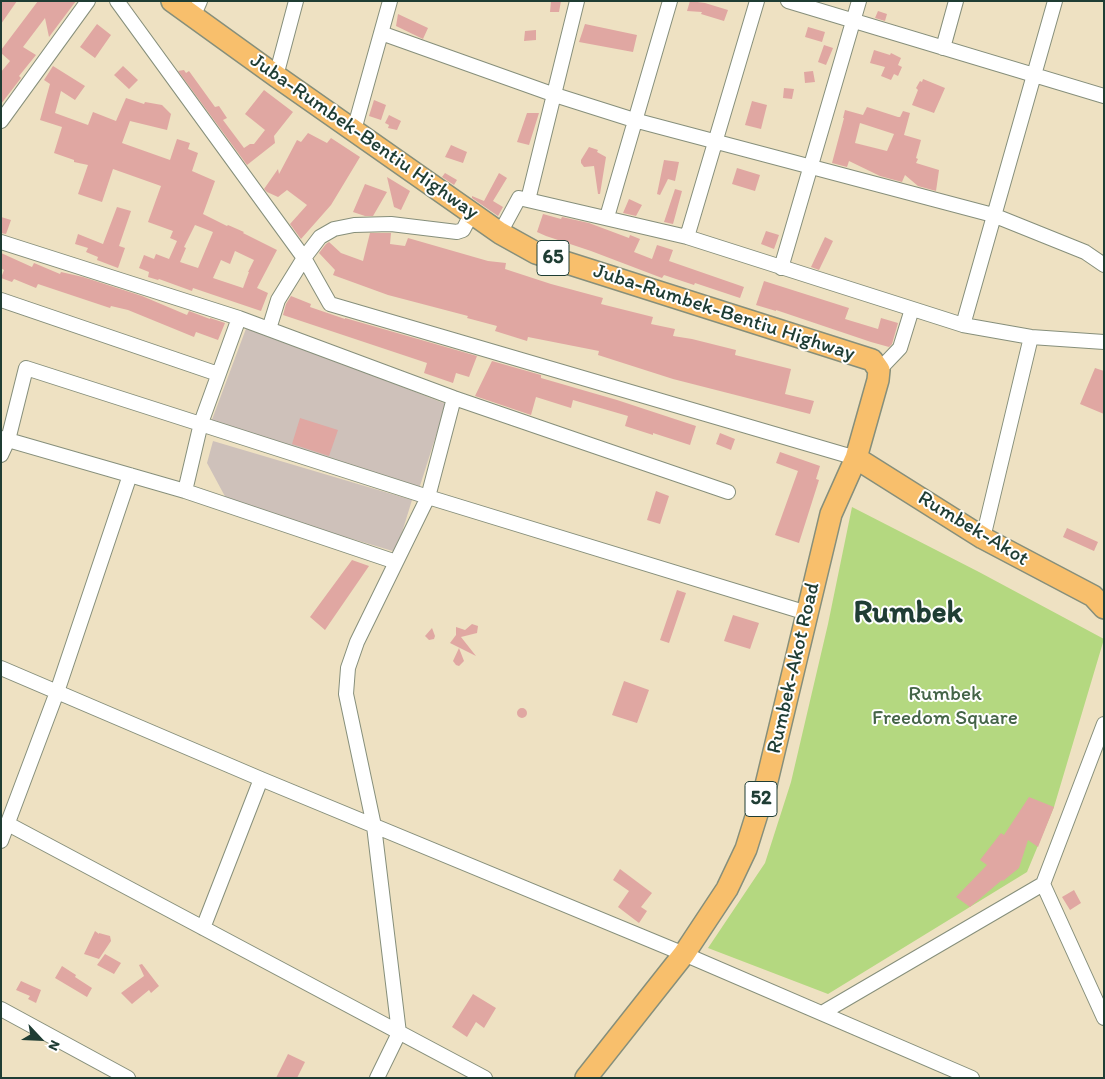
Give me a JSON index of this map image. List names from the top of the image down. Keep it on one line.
{"streets":{"main road":["Juba-Rumbek-Bentiu Highway","65","Rumbek-Akot","Rumbek-Akot Road","52"]},"crossings":[["Juba-Rumbek-Bentiu Highway","Rumbek-Akot"],["Juba-Rumbek-Bentiu Highway","Rumbek-Akot Road"]],"districts":["Rumbek"],"parks":["Rumbek Freedom Square"],"north":"bottom right"}
